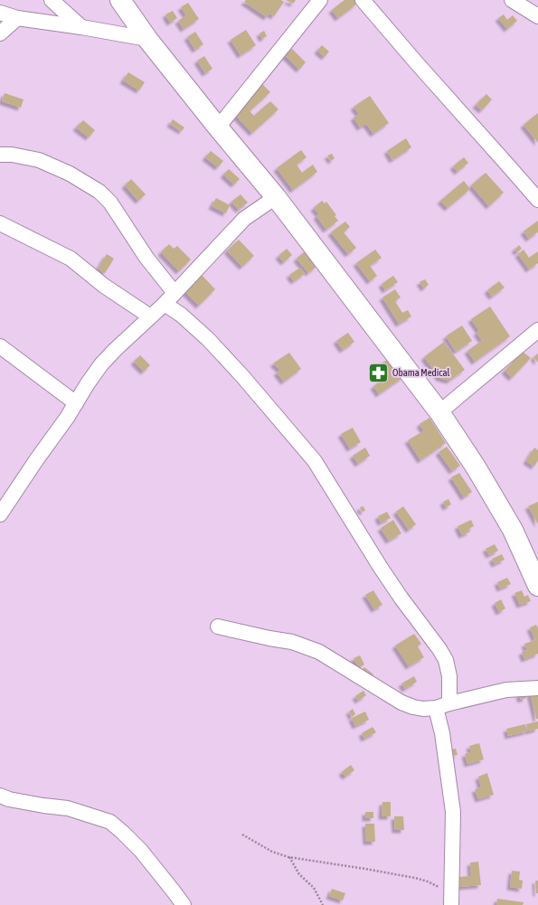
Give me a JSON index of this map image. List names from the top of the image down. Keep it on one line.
{"places":{"pharmacy":["Obama Medical"]}}
